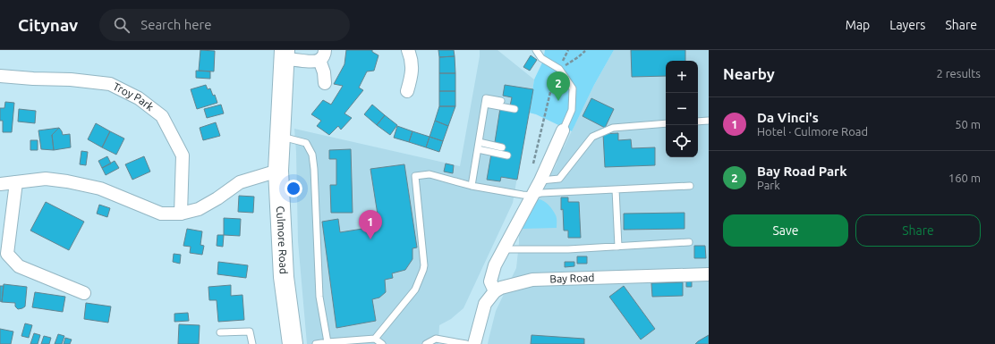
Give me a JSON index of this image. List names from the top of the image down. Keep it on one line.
{"streets":{"highway":["Culmore Road"],"street":["Troy Park","Bay Road"]},"page":{"header":"Citynav","search":"Search here","nav":["Map","Layers","Share"],"heading":["Nearby","2 results"],"map_buttons":["+","−"],"pins":["2","1"],"list":[{"mark":"1","name":"Da Vinci's","note":"Hotel · Culmore Road","value":"50 m"},{"mark":"2","name":"Bay Road Park","note":"Park","value":"160 m"}],"buttons":["Save","Share"]}}
